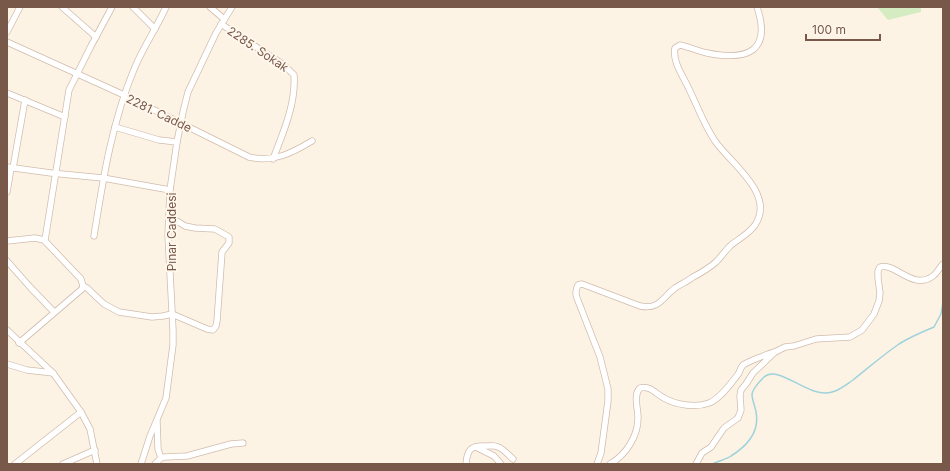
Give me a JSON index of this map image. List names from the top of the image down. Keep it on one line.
{"streets":{"street":["2285. Sokak","2281. Cadde","Pınar Caddesi"]},"crossings":[["2285. Sokak","2281. Cadde"],["2285. Sokak","Pınar Caddesi"],["2281. Cadde","Pınar Caddesi"]],"scale_bar":"100 m"}
